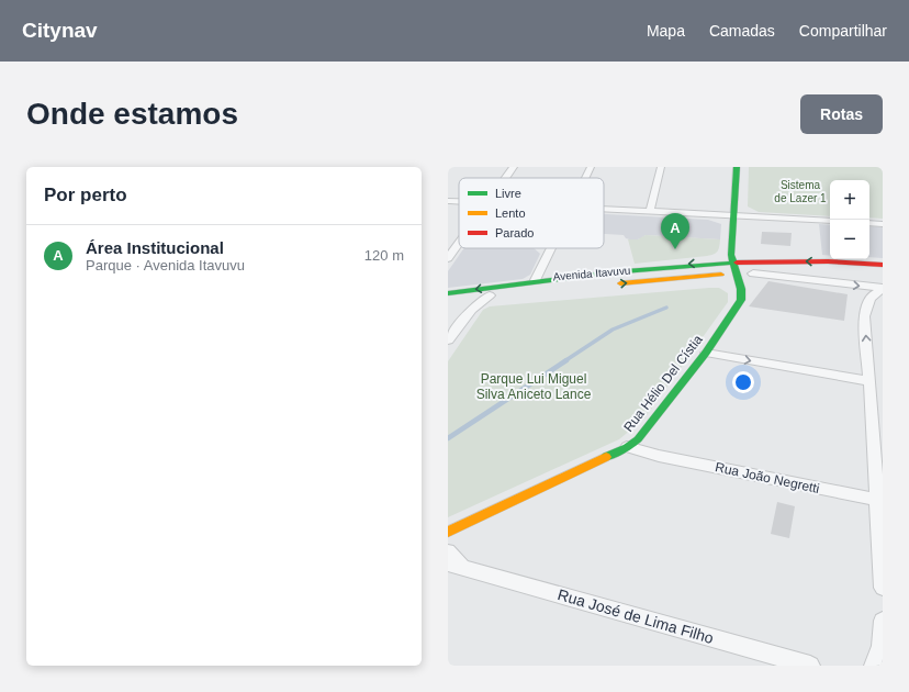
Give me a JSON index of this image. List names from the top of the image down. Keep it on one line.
{"streets":{"main road":["Avenida Itavuvu","Rua Hélio Del Cístia"],"street":["Rua João Negretti","Rua José de Lima Filho"]},"crossings":[["Avenida Itavuvu","Rua Hélio Del Cístia"],["Rua Hélio Del Cístia","Rua João Negretti"]],"parks":["Sistema de Lazer 1","Parque Lui Miguel Silva Aniceto Lance"],"legend":["Livre","Lento","Parado"],"page":{"header":"Citynav","nav":["Mapa","Camadas","Compartilhar"],"buttons":"Rotas","title":"Onde estamos","heading":"Por perto","map_buttons":["+","−"],"pins":"A","list":[{"mark":"A","name":"Área Institucional","note":"Parque · Avenida Itavuvu","value":"120 m"}]}}
